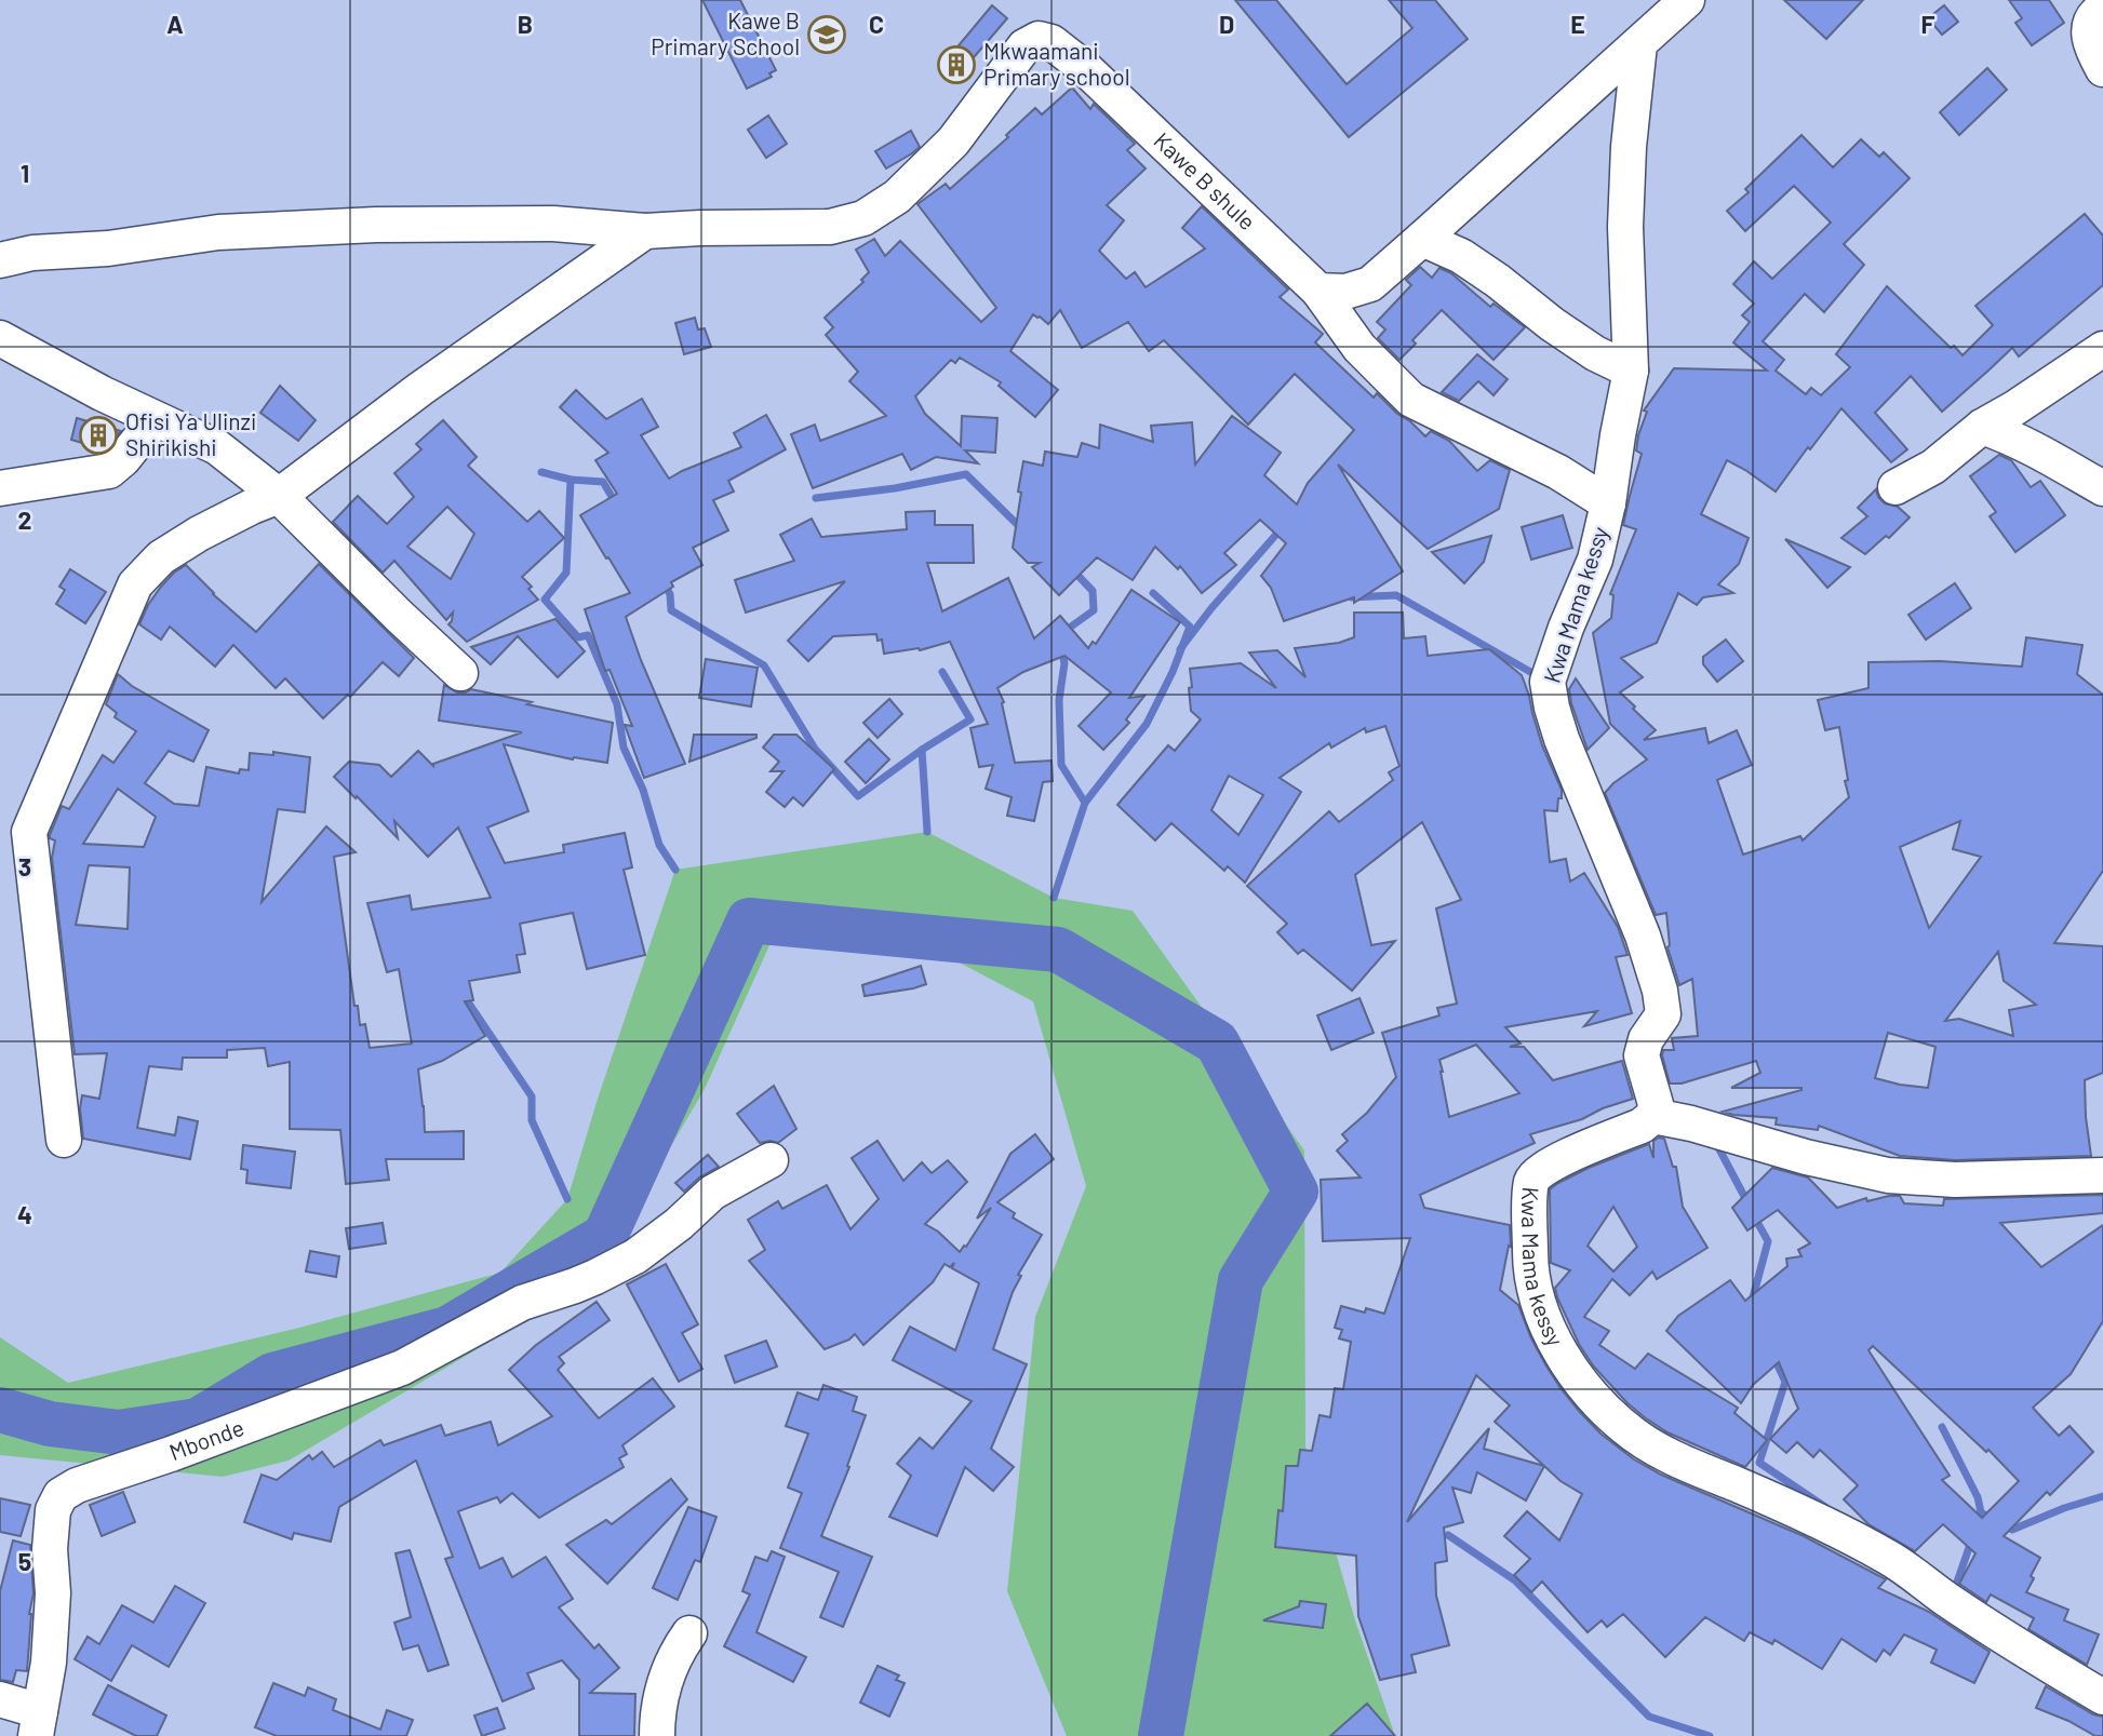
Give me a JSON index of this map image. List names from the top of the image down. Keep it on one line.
{"streets":{"street":["Kawe B shule","Kwa Mama kessy","Mbonde"]},"places":{"school or university":["Kawe B Primary School"],"building":["Mkwaamani Primary school","Ofisi Ya Ulinzi Shirikishi"]},"grid":{"columns":["A","B","C","D","E","F"],"rows":["1","2","3","4","5"]}}
